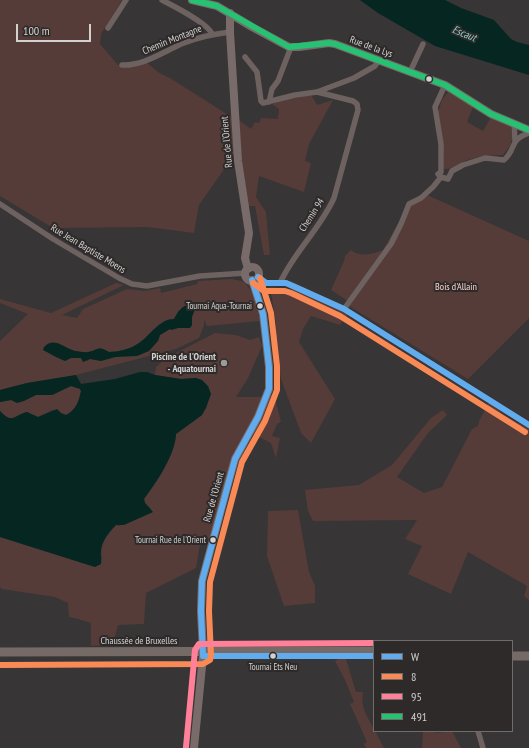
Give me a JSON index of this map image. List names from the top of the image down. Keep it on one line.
{"streets":{"main road":["Chaussée de Bruxelles"],"street":["Chemin Montagne","Rue de la Lys","Rue de l'Orient","Chemin 94","Rue Jean Baptiste Moens"]},"crossings":[["Chemin Montagne","Rue de l'Orient"],["Rue de l'Orient","Rue Jean Baptiste Moens"],["Rue de l'Orient","Chaussée de Bruxelles"]],"water":["Escaut"],"parks":["Bois d'Allain"],"places":["Tournai Aqua-Tournai","Piscine de l'Orient - Aquatournai","Tournai Rue de l'Orient","Tournai Ets Neu"],"lines":["transit line 491","transit line W","transit line 8","transit line 95"],"legend":["W","8","95","491"],"scale_bar":"100 m"}
